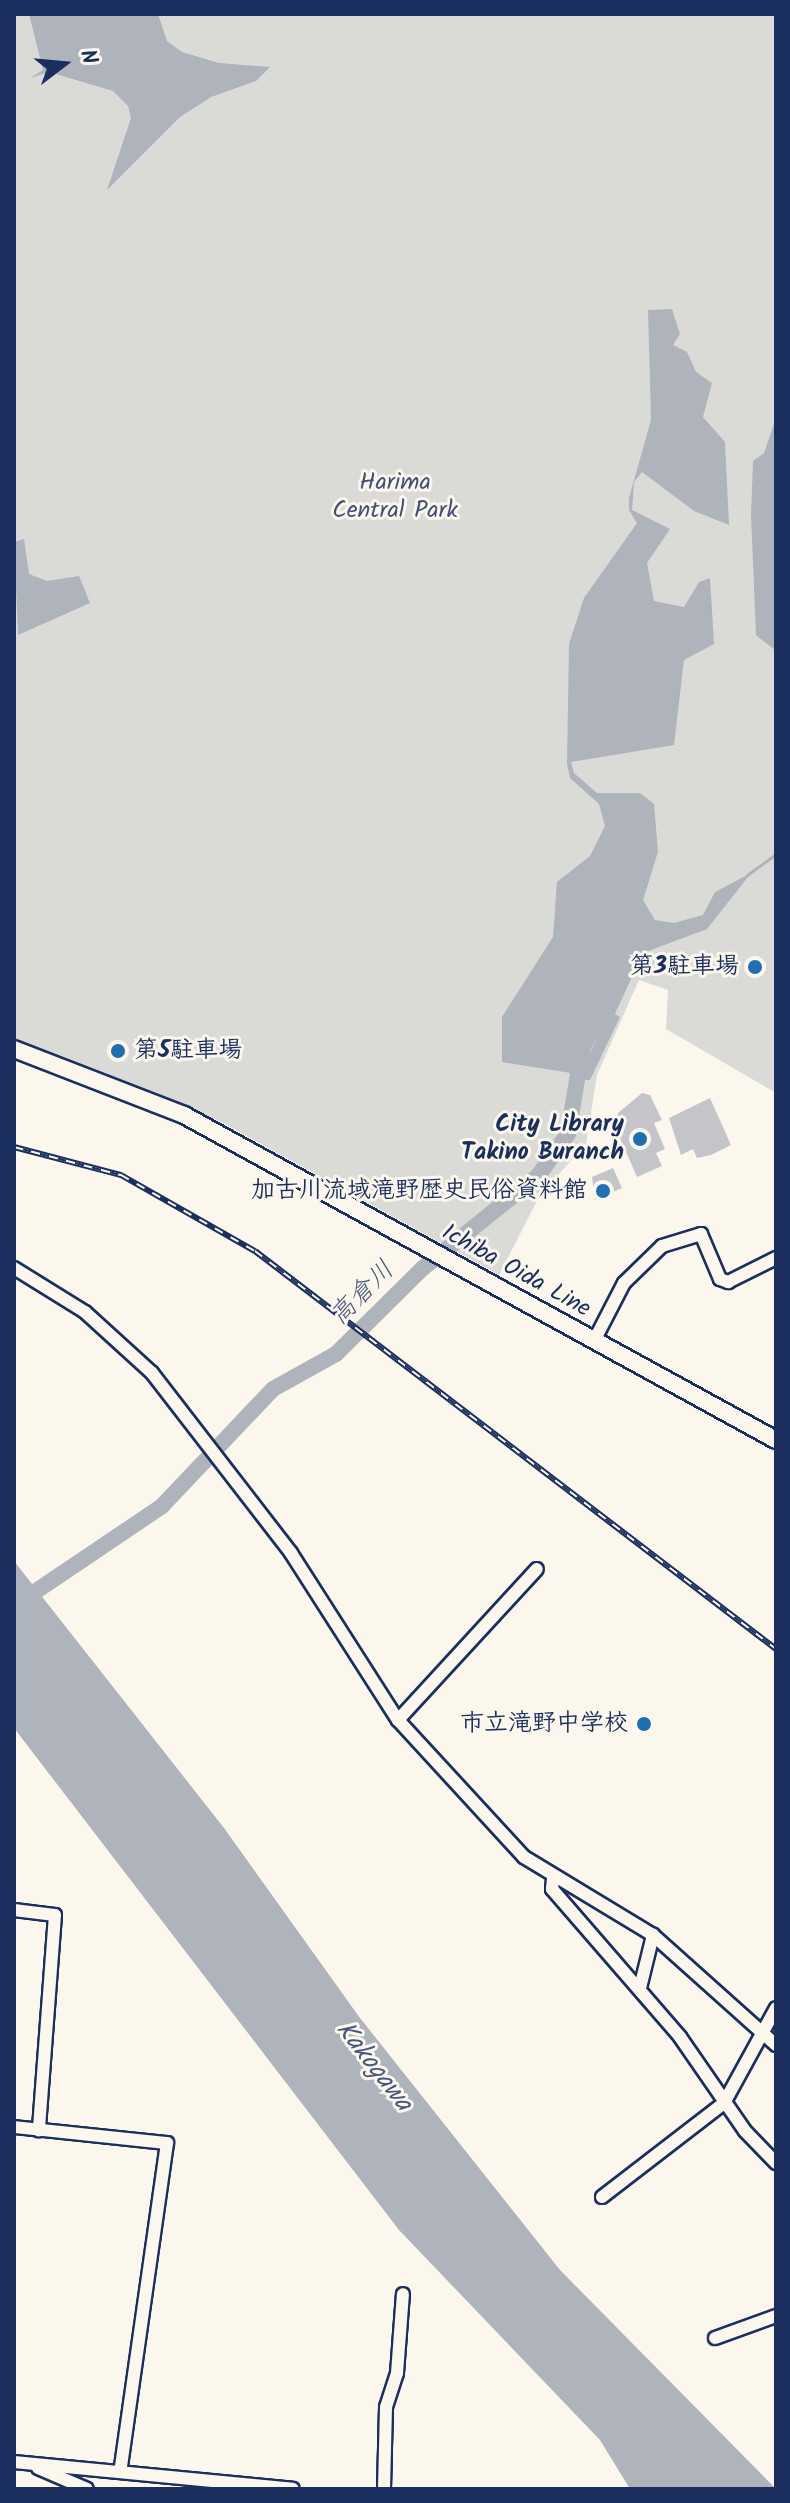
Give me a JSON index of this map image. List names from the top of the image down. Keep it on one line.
{"streets":{"main road":["Ichiba Oida Line"]},"water":["高倉川","Kakogawa"],"parks":["Harima Central Park"],"places":["第3駐車場","第5駐車場","City Library Takino Buranch","加古川流域滝野歴史民俗資料館","市立滝野中学校"],"north":"right"}
